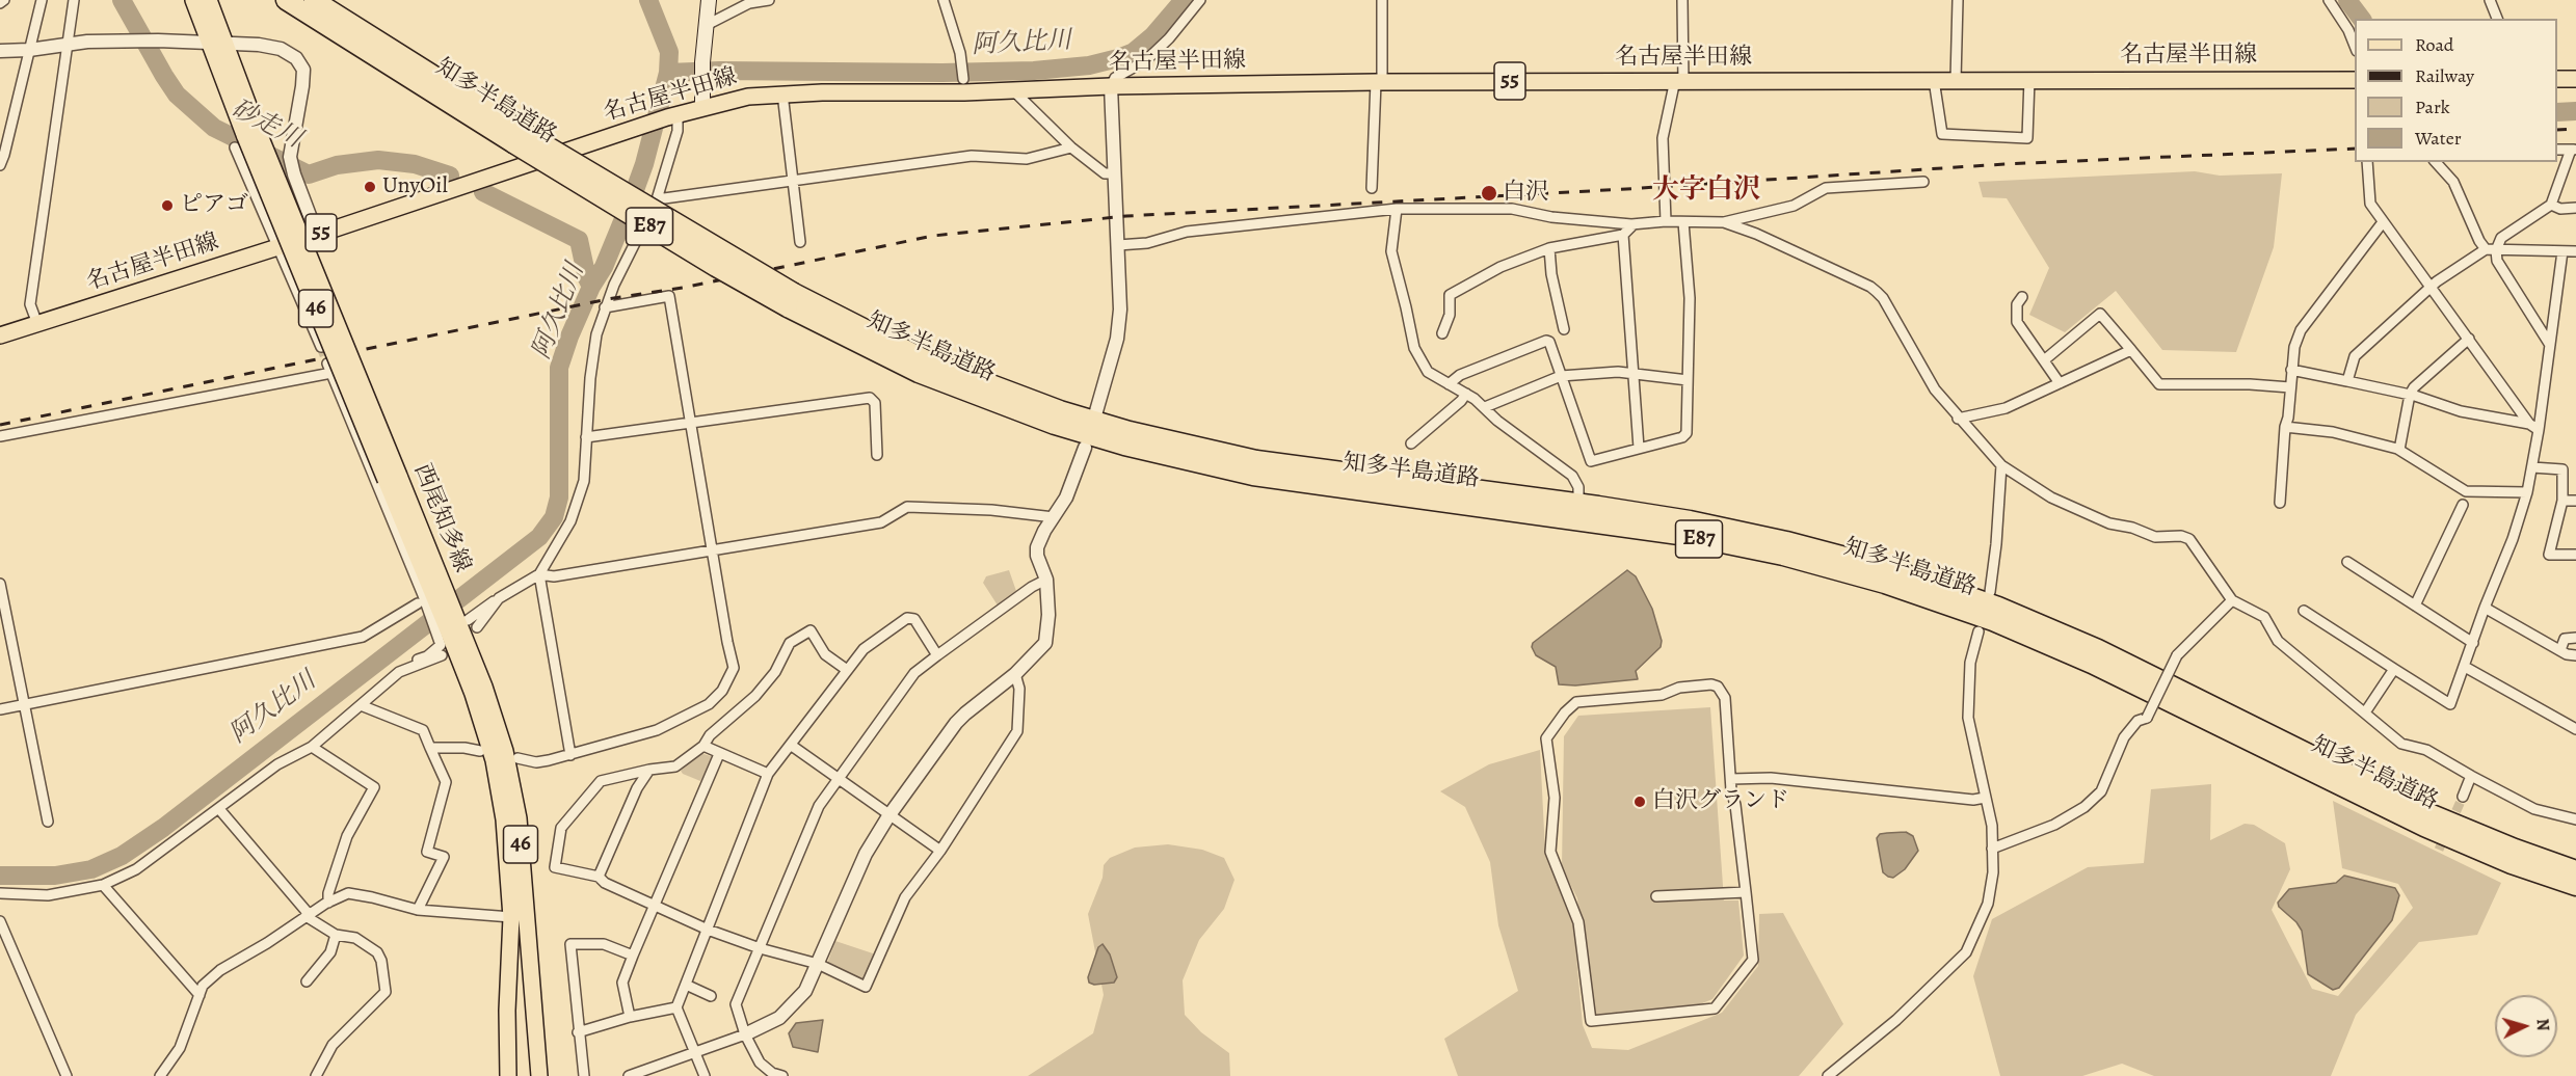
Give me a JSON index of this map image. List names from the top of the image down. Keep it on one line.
{"streets":{"highway":["知多半島道路","E87"],"main road":["名古屋半田線","55","46","西尾知多線"]},"districts":["大字白沢"],"water":["阿久比川","砂走川"],"places":["UnyOil","白沢","ピアゴ","白沢グランド"],"legend":["Road","Railway","Park","Water"],"north":"right"}
